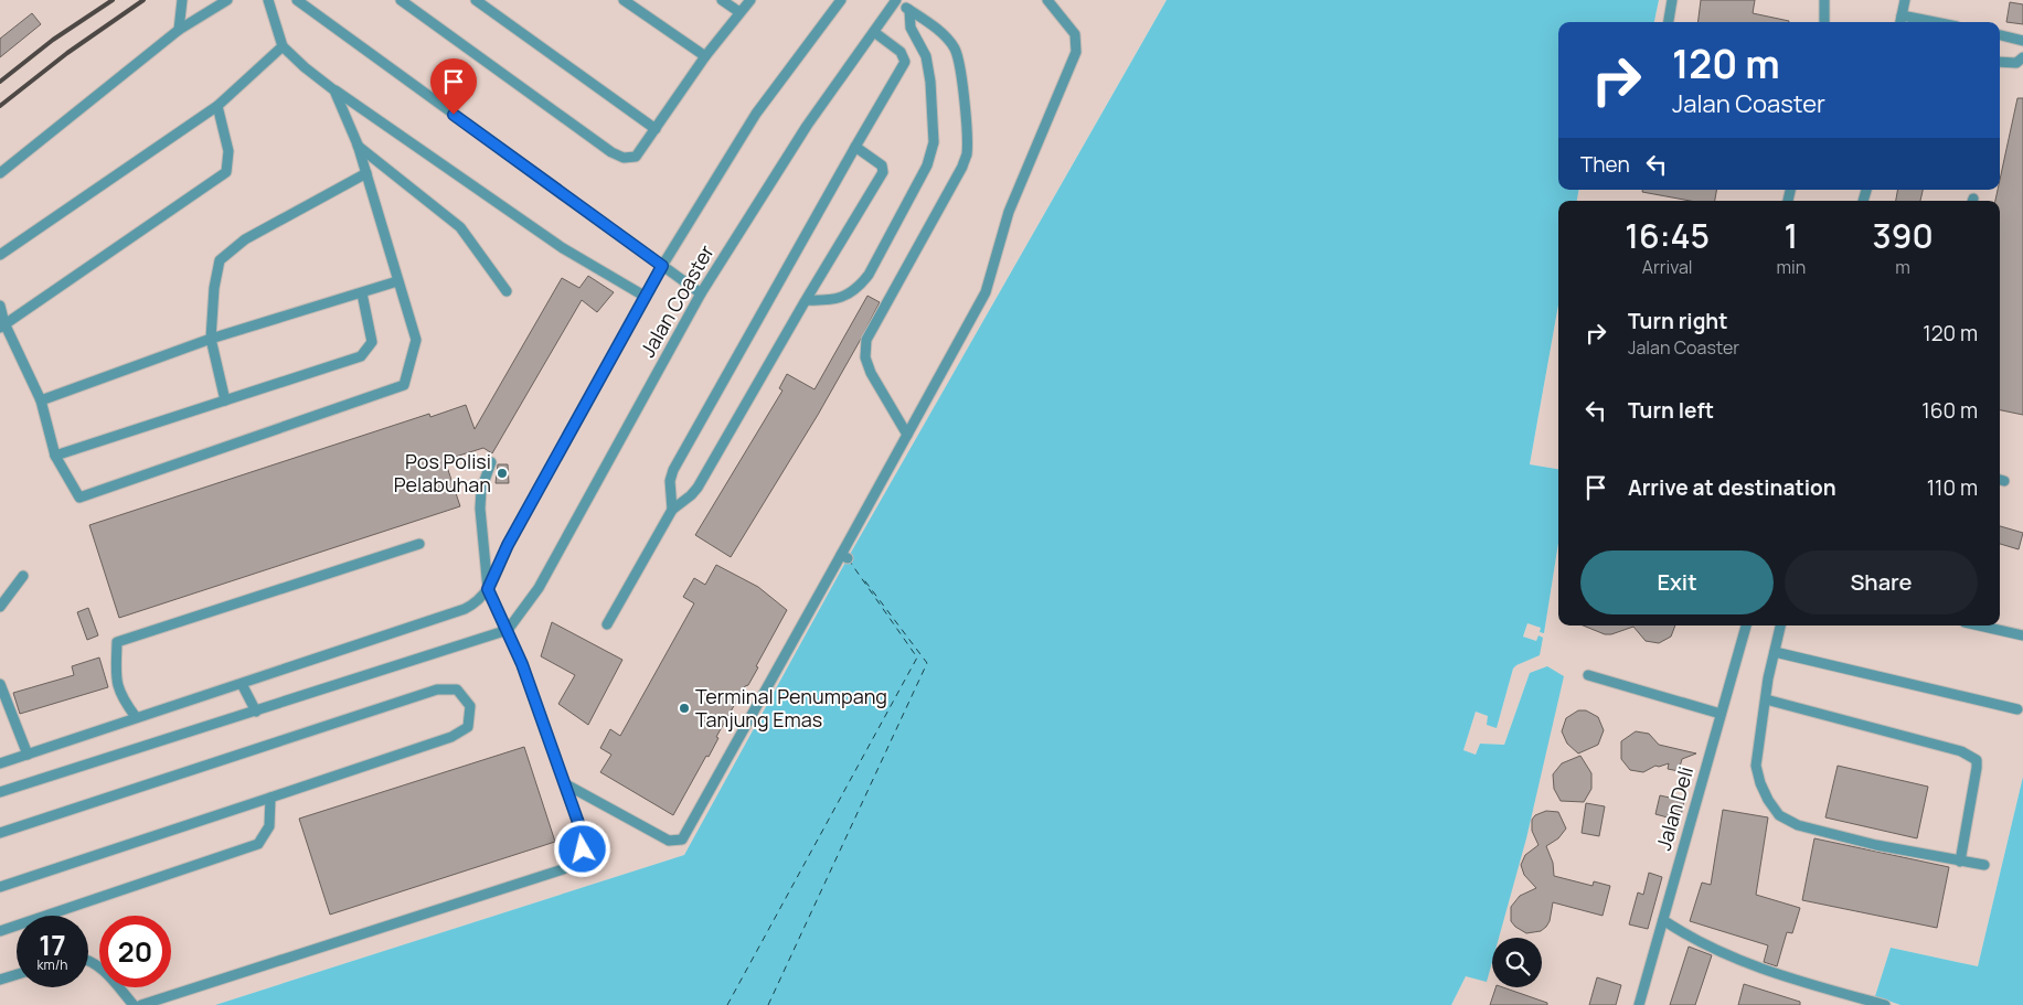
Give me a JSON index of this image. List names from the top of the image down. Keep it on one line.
{"streets":{"lane":["Jalan Coaster","Jalan Deli"]},"places":["Pos Polisi Pelabuhan","Terminal Penumpang Tanjung Emas"],"page":{"turn":["120 m","Jalan Coaster"],"then":"Then","eta":["16:45","Arrival","1","min","390","m"],"list":[{"name":"Turn right","note":"Jalan Coaster","value":"120 m"},{"name":"Turn left","value":"160 m"},{"name":"Arrive at destination","value":"110 m"}],"buttons":["Exit","Share"],"speed":"17 km/h","limit":"20"}}
